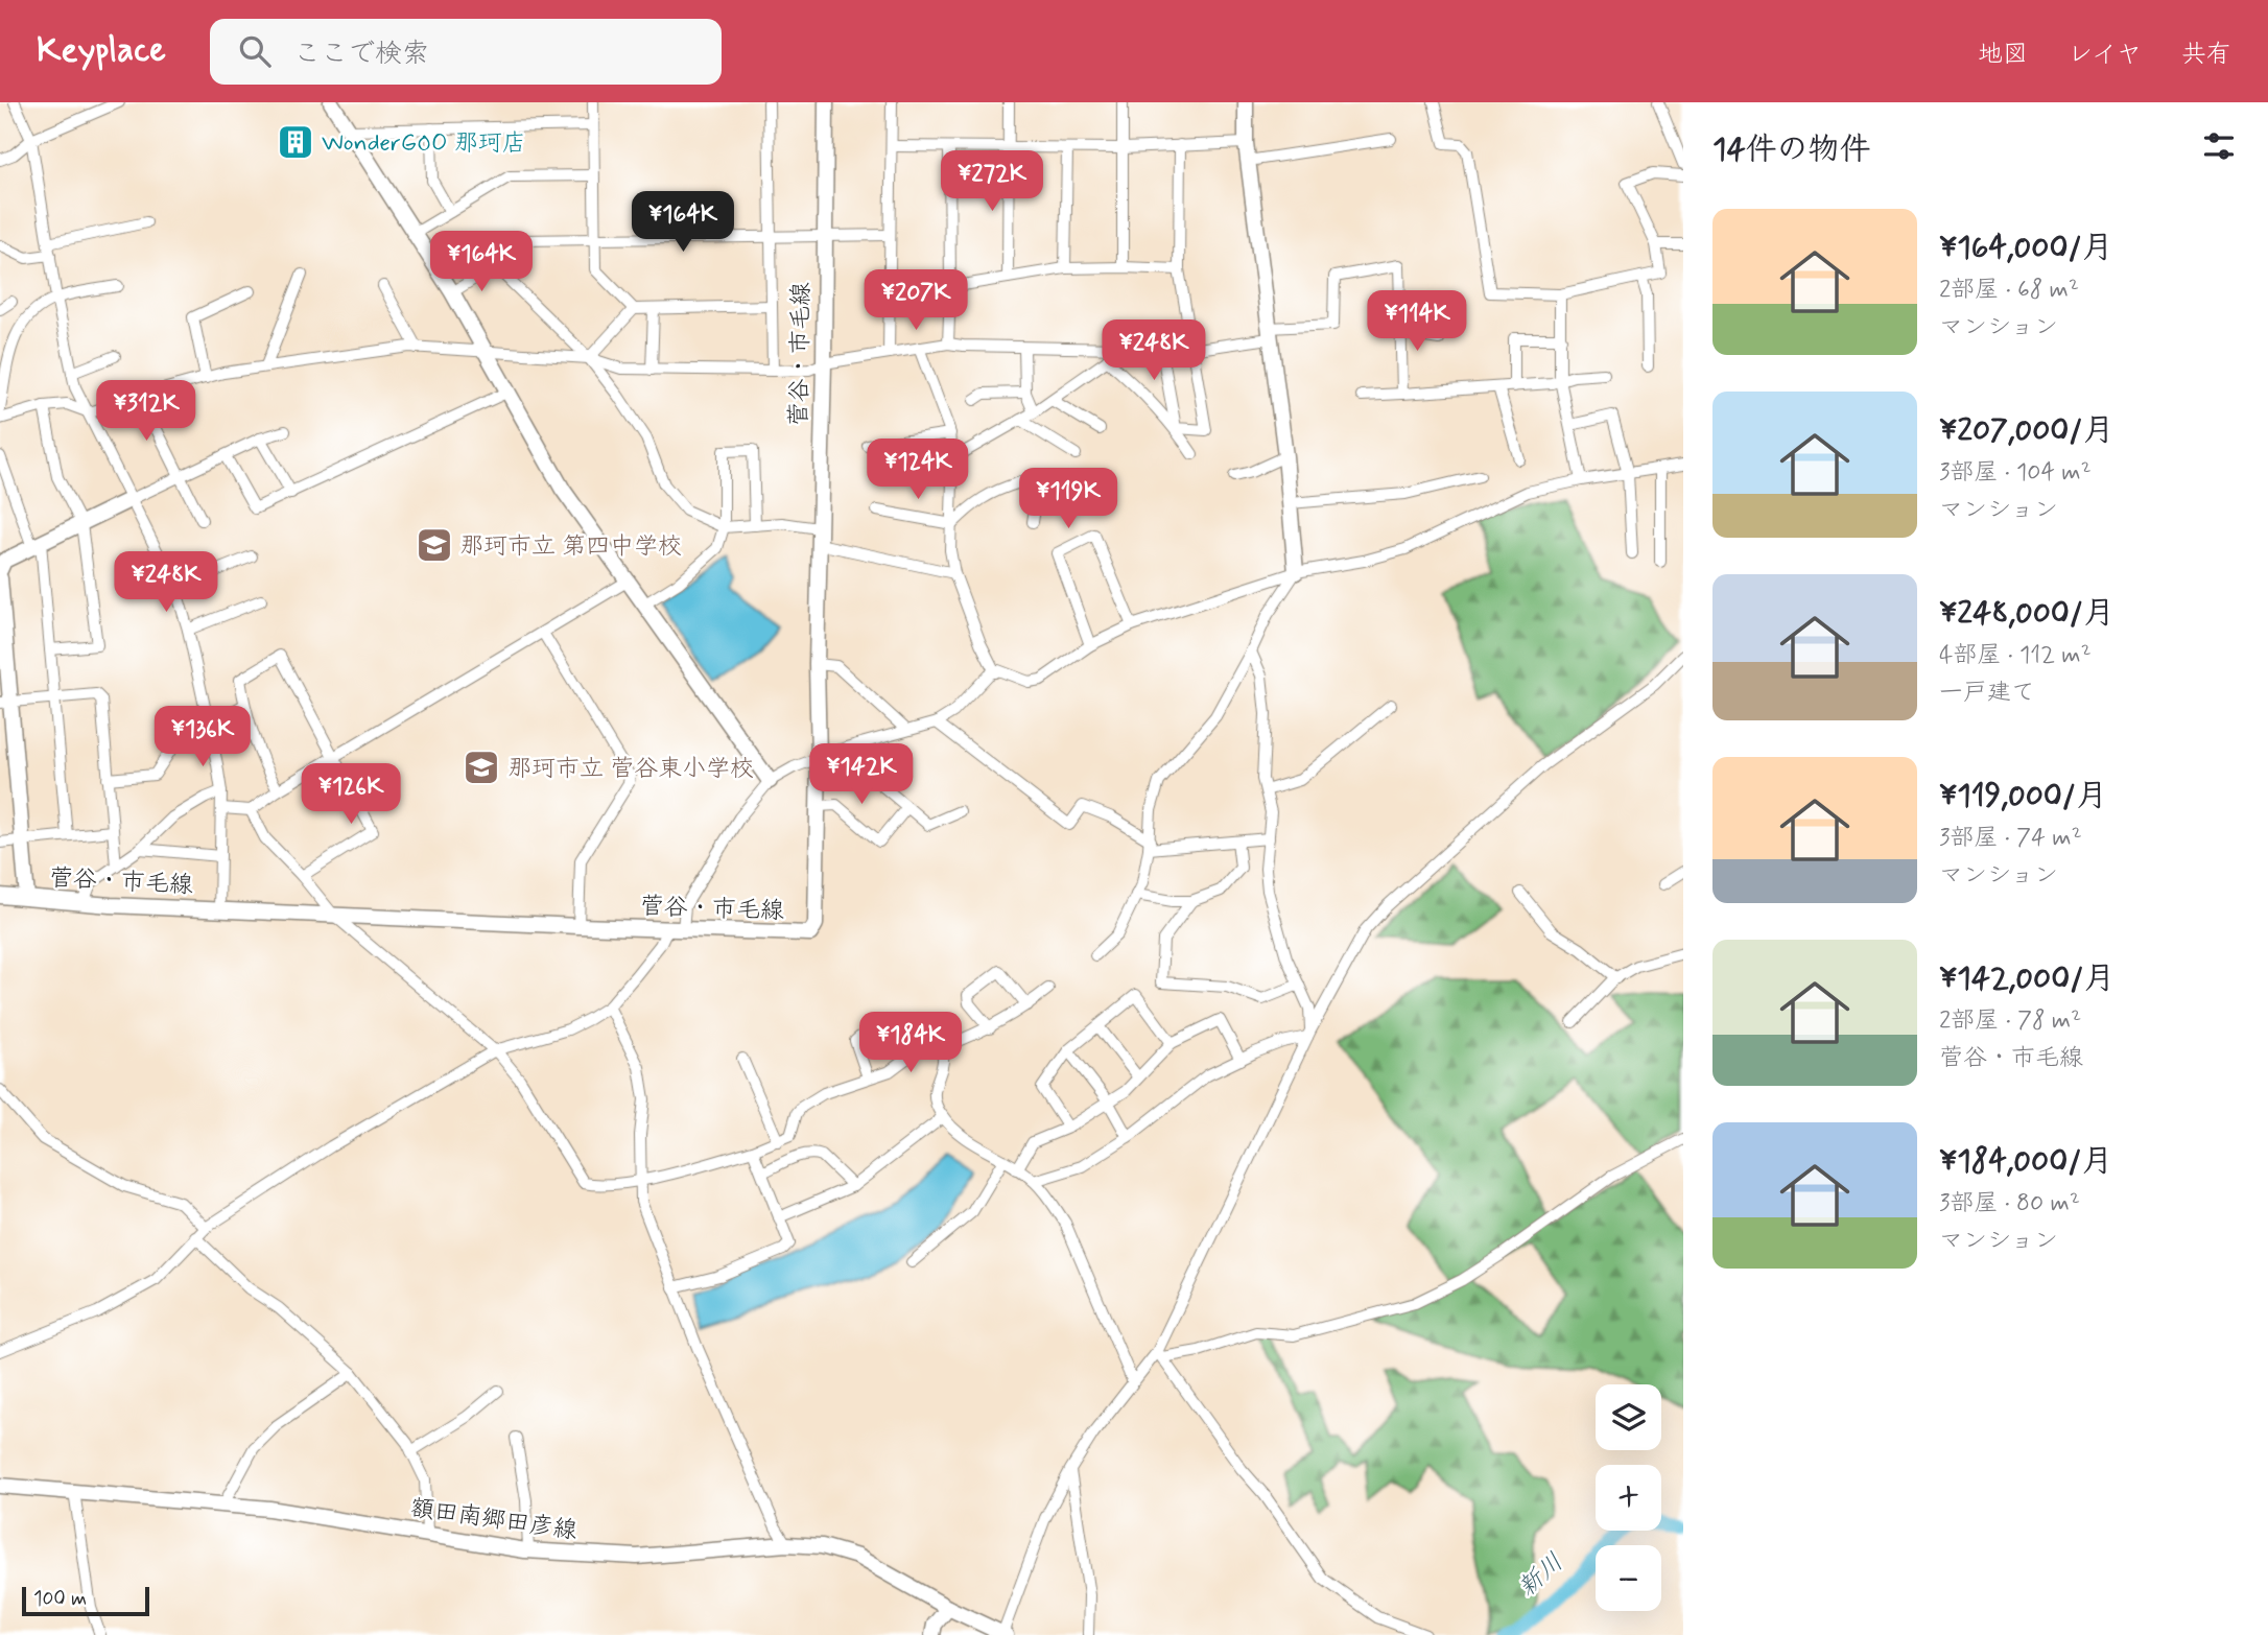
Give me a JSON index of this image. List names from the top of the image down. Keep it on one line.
{"streets":{"street":["菅谷・市毛線","額田南郷田彦線"]},"water":["新川"],"places":{"building":["WonderGOO 那珂店"],"school or university":["那珂市立 第四中学校","那珂市立 菅谷東小学校"]},"scale_bar":"100 m","page":{"header":"Keyplace","search":"ここで検索","nav":["地図","レイヤ","共有"],"heading":"14件の物件","price":["¥272K","¥164K","¥164K","¥207K","¥114K","¥248K","¥312K","¥124K","¥119K","¥248K","¥136K","¥142K","¥126K","¥184K"],"list":[{"name":"¥164,000/月","note":"2部屋 · 68 m² · マンション"},{"name":"¥207,000/月","note":"3部屋 · 104 m² · マンション"},{"name":"¥248,000/月","note":"4部屋 · 112 m² · 一戸建て"},{"name":"¥119,000/月","note":"3部屋 · 74 m² · マンション"},{"name":"¥142,000/月","note":"2部屋 · 78 m² · 菅谷・市毛線"},{"name":"¥184,000/月","note":"3部屋 · 80 m² · マンション"}],"map_buttons":["+","−"],"scale":"100 m"}}
